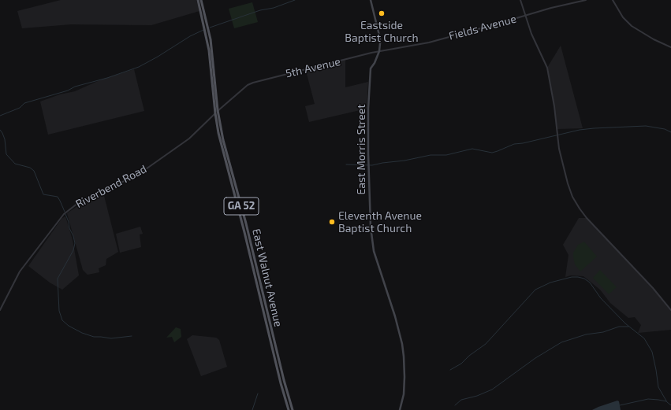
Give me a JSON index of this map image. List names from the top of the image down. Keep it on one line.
{"streets":{"main road":["East Morris Street","GA 52","East Walnut Avenue"],"street":["Fields Avenue","5th Avenue","Riverbend Road"]},"crossings":[["Fields Avenue","5th Avenue"],["Fields Avenue","East Morris Street"],["5th Avenue","East Morris Street"],["5th Avenue","Riverbend Road"],["Riverbend Road","East Walnut Avenue"]],"places":["Eastside Baptist Church","Eleventh Avenue Baptist Church"]}
